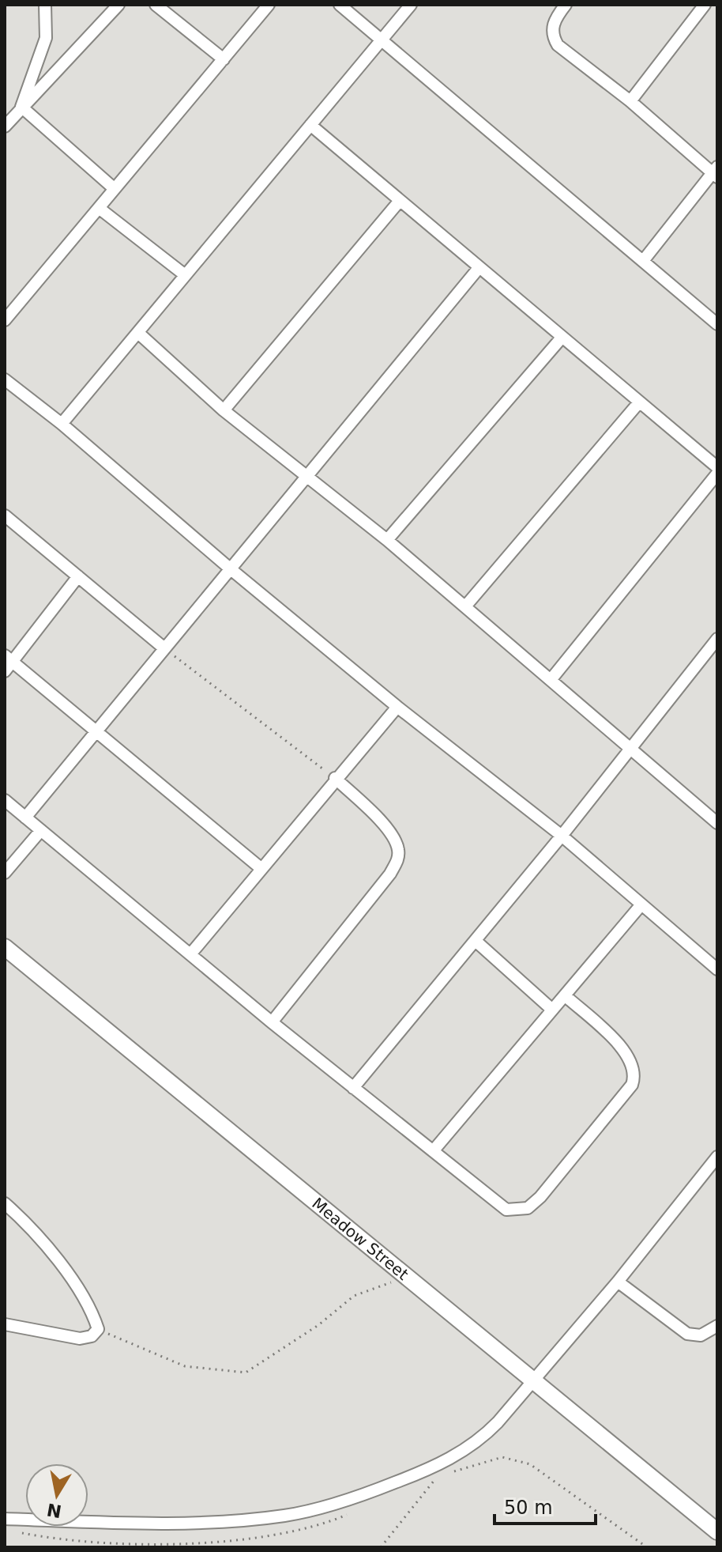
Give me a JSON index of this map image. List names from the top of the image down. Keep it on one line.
{"streets":{"street":["Meadow Street"]},"scale_bar":"50 m","north":"bottom"}
